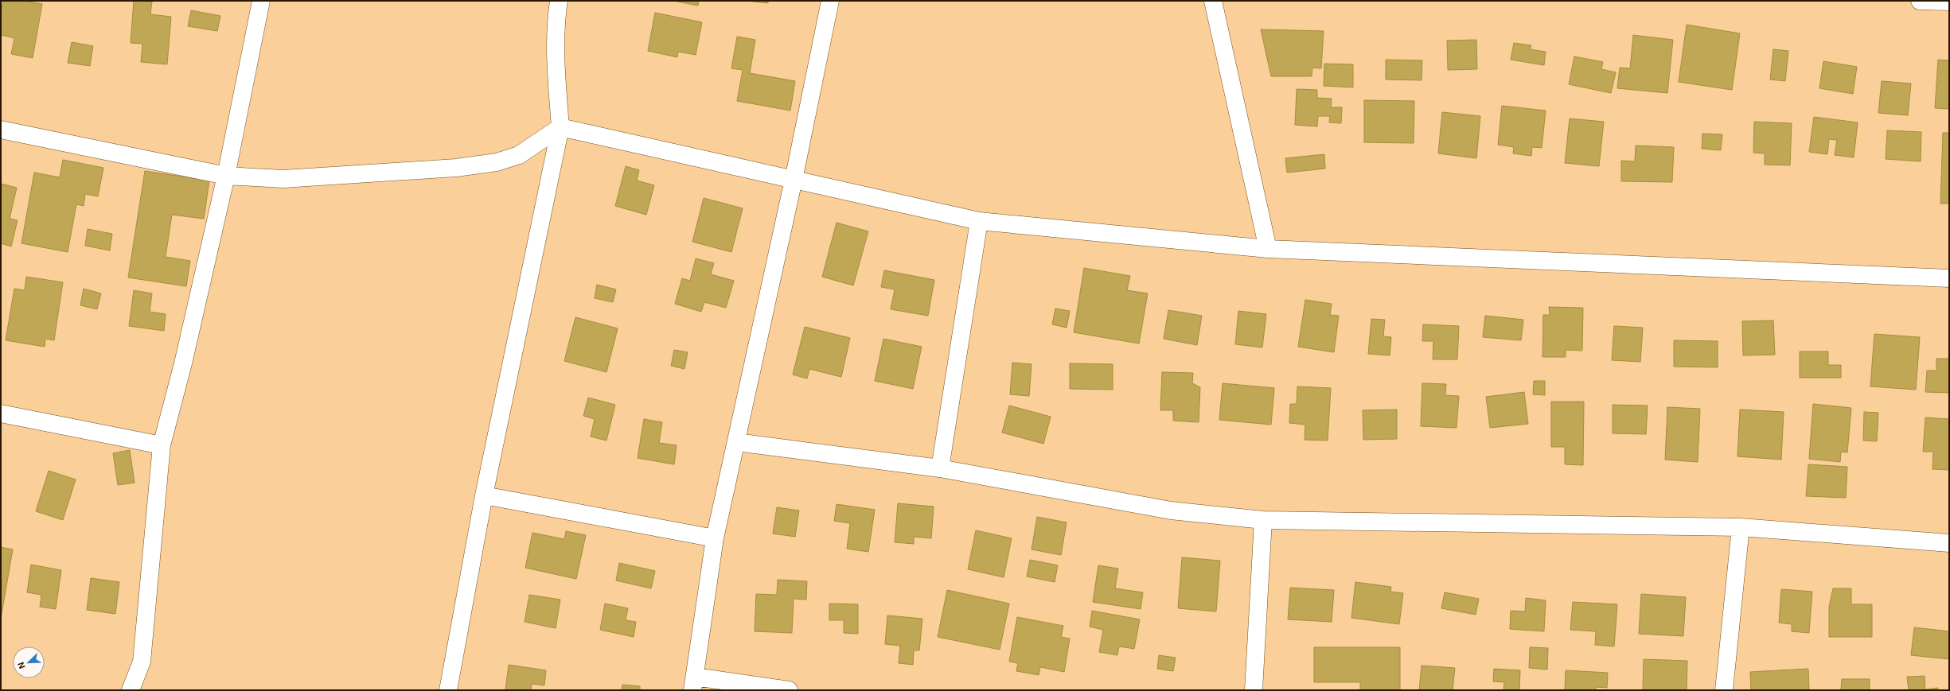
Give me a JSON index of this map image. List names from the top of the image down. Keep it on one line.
{"north":"bottom left"}
